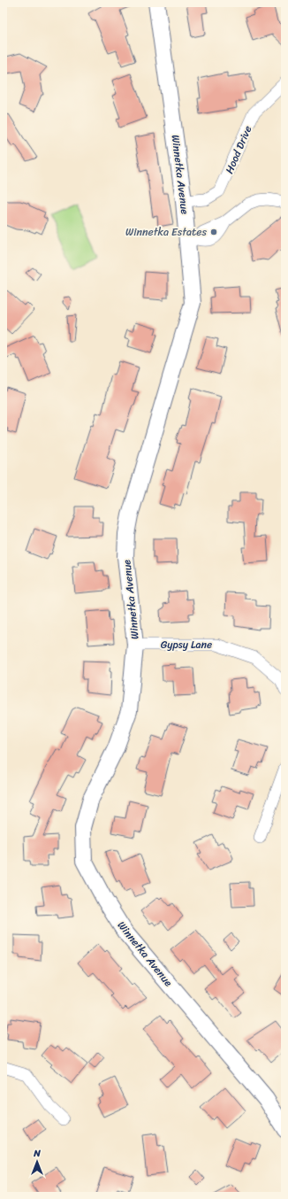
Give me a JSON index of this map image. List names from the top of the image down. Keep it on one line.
{"streets":{"main road":["Winnetka Avenue"],"street":["Hood Drive","Gypsy Lane"]},"crossings":[["Hood Drive","Winnetka Avenue"],["Winnetka Avenue","Gypsy Lane"]],"places":["Winnetka Estates"],"north":"top"}
